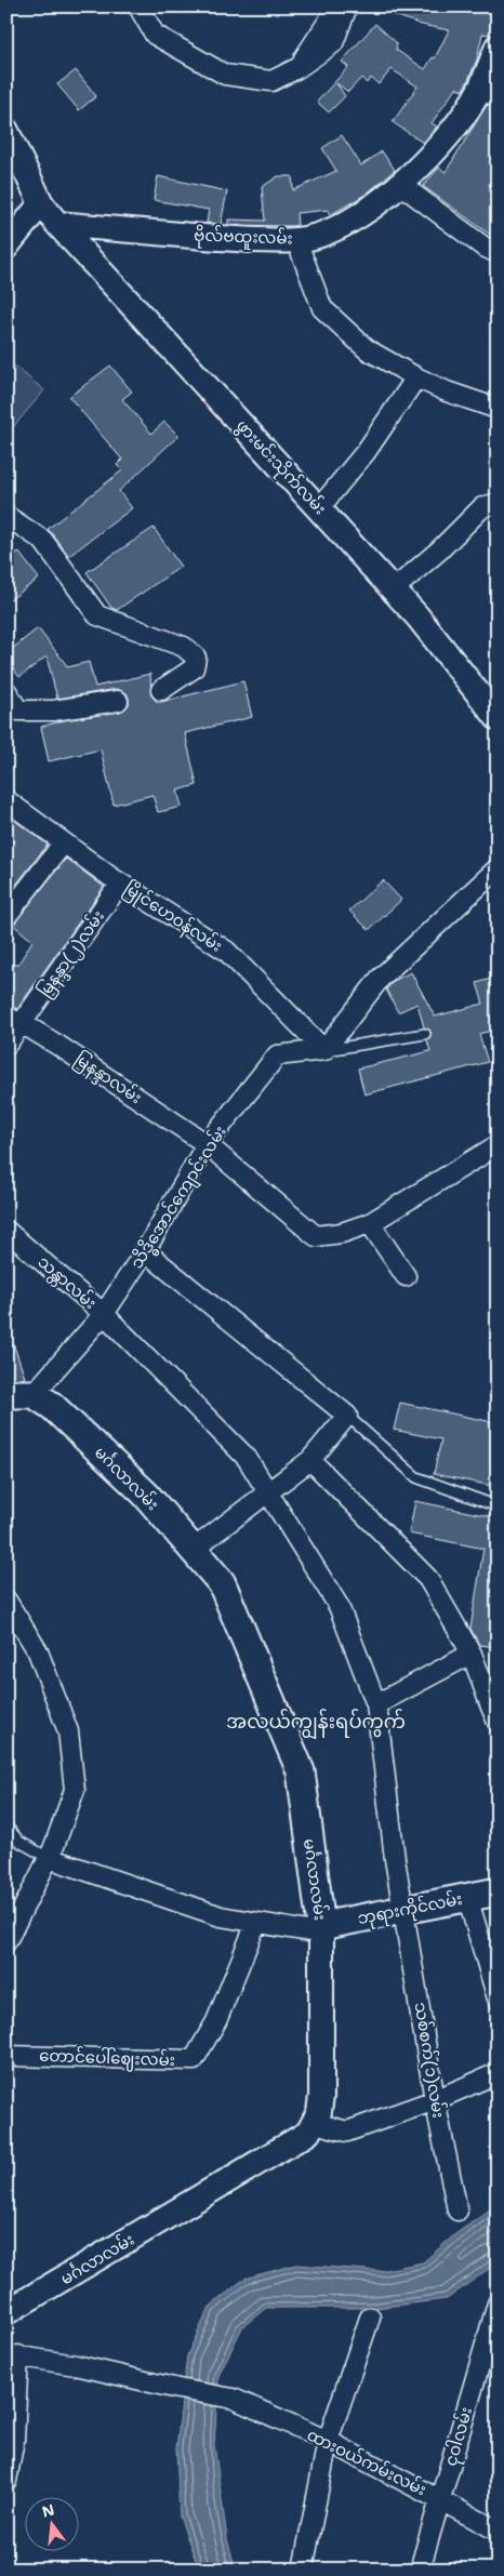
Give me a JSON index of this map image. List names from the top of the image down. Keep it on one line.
{"streets":{"main road":["မင်္ဂလာလမ်း","ဘုရားကိုင်လမ်း"],"street":["ဗိုလ်ဗထူးလမ်း","ဖွားမင်းသိုက်လမ်း","မြိုင်ဟေဝန်လမ်း","မြနန္ဒာ(၂)လမ်း","မြနန္ဒာလမ်း","သိဒ္ဓိအောင်ကျောင်းလမ်း","သန္တာလမ်း","တောင်ပေါ်ဈေးလမ်း","သစ်စက်(၁)လမ်း","ငုဝါလမ်း","ထားဝယ်ကမ်းလမ်း"]},"crossings":[["ဗိုလ်ဗထူးလမ်း","ဖွားမင်းသိုက်လမ်း"],["မြိုင်ဟေဝန်လမ်း","မြနန္ဒာ(၂)လမ်း"],["မြိုင်ဟေဝန်လမ်း","သိဒ္ဓိအောင်ကျောင်းလမ်း"],["မြနန္ဒာ(၂)လမ်း","မြနန္ဒာလမ်း"],["မြနန္ဒာလမ်း","သိဒ္ဓိအောင်ကျောင်းလမ်း"],["သိဒ္ဓိအောင်ကျောင်းလမ်း","သန္တာလမ်း"],["သိဒ္ဓိအောင်ကျောင်းလမ်း","မင်္ဂလာလမ်း"],["သန္တာလမ်း","သစ်စက်(၁)လမ်း"],["မင်္ဂလာလမ်း","ဘုရားကိုင်လမ်း"],["ဘုရားကိုင်လမ်း","သစ်စက်(၁)လမ်း"],["ငုဝါလမ်း","ထားဝယ်ကမ်းလမ်း"]],"districts":["အလယ်ကျွန်းရပ်ကွက်"],"north":"top"}
